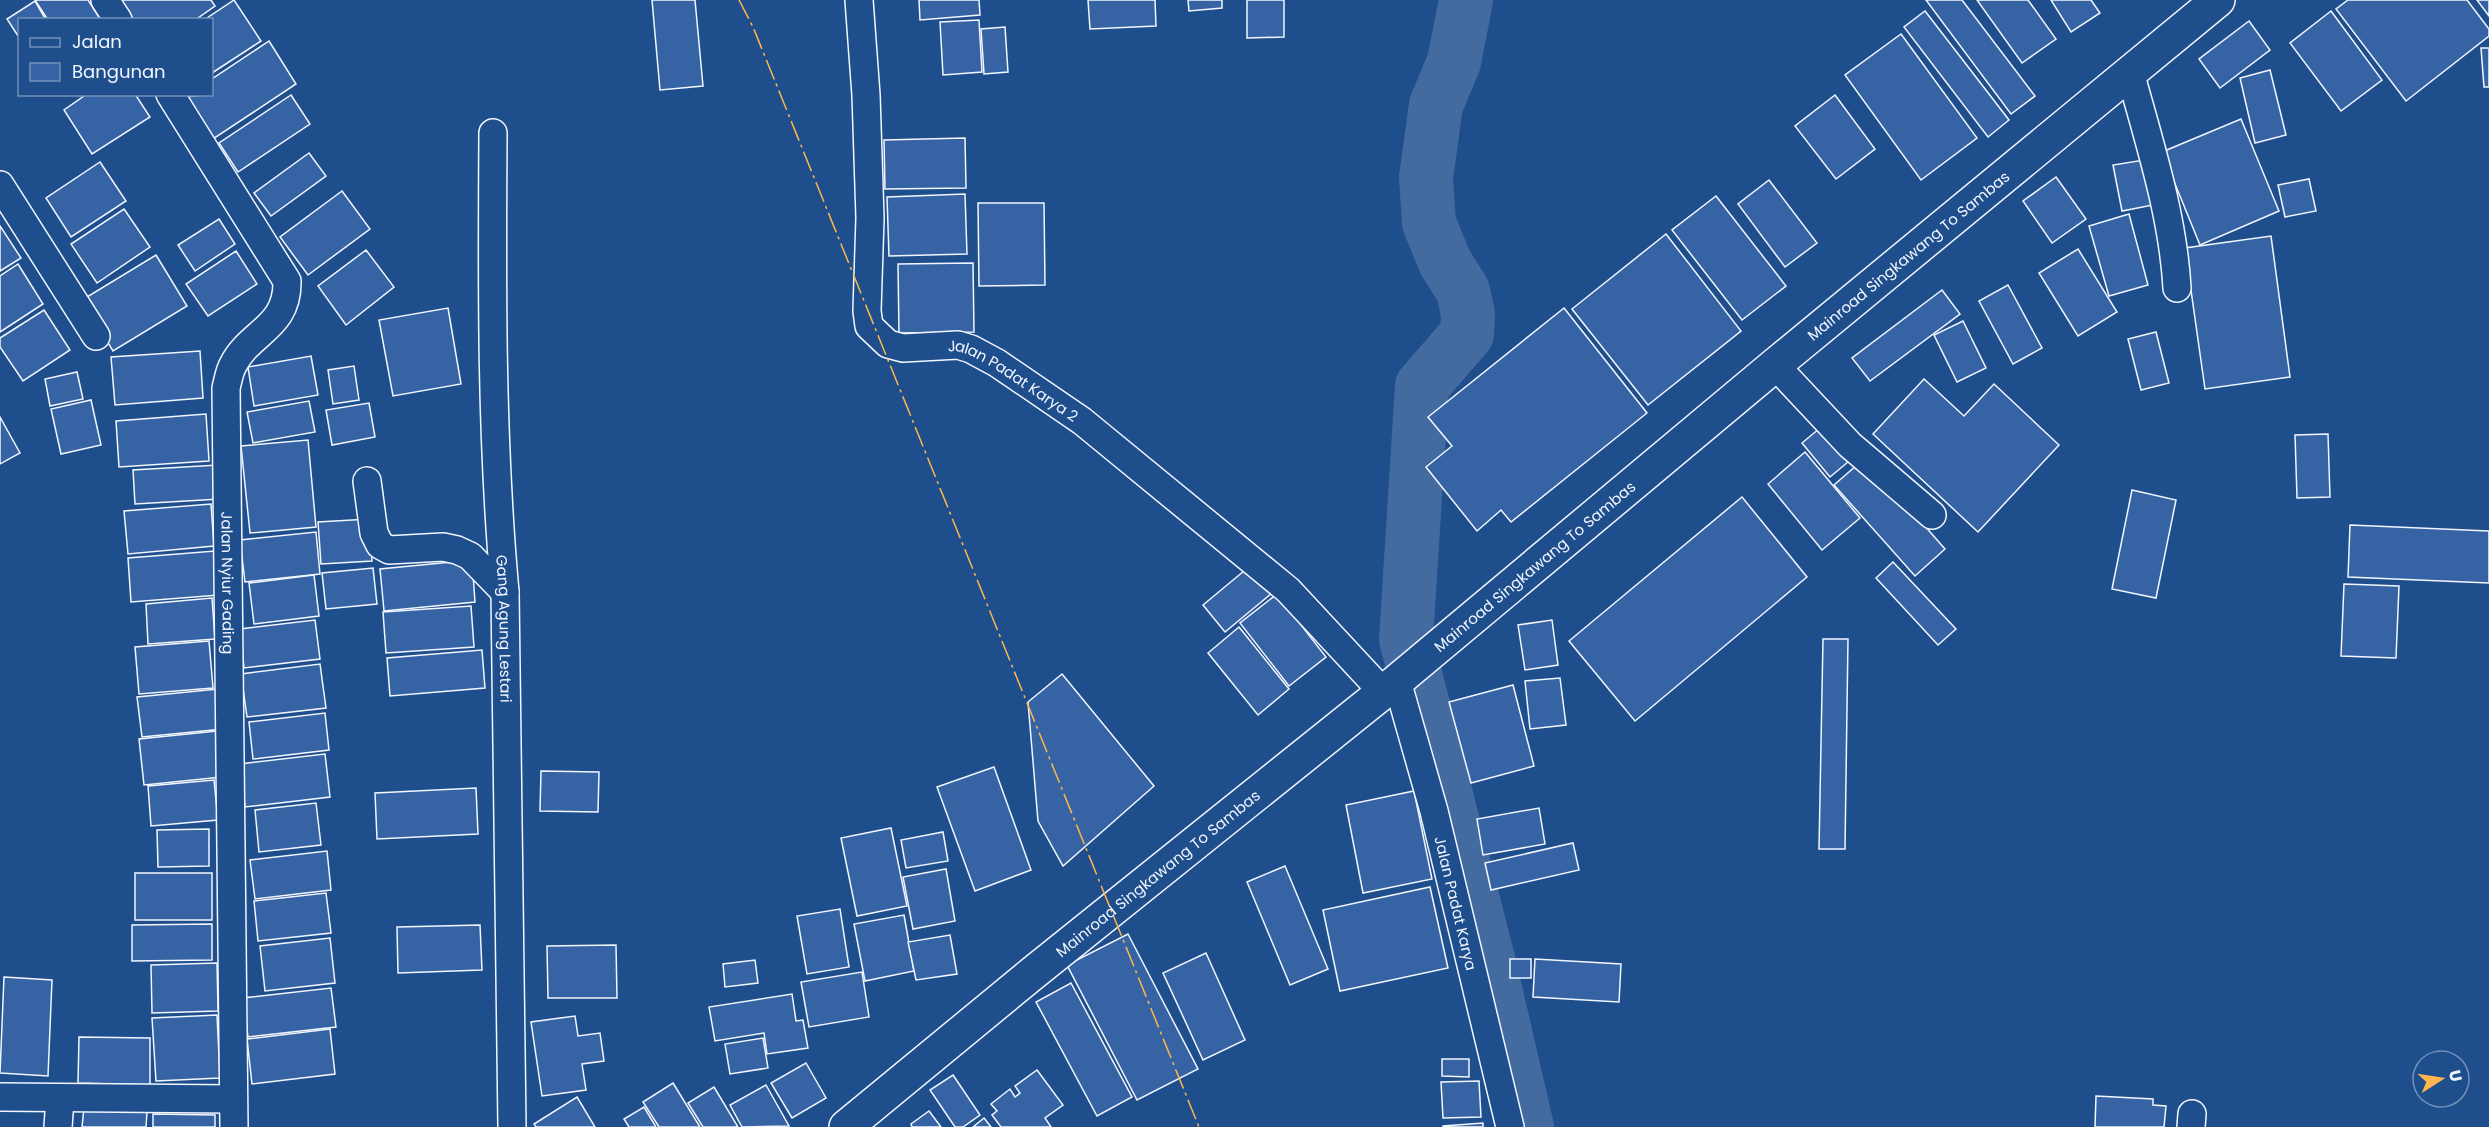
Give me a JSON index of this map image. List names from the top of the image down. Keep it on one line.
{"streets":{"main road":["Mainroad Singkawang To Sambas"],"street":["Jalan Padat Karya 2","Jalan Nyiur Gading","Gang Agung Lestari","Jalan Padat Karya"]},"crossings":[["Mainroad Singkawang To Sambas","Jalan Padat Karya 2"],["Mainroad Singkawang To Sambas","Jalan Padat Karya"],["Jalan Padat Karya 2","Jalan Padat Karya"]],"legend":["Jalan","Bangunan"],"north":"right"}
